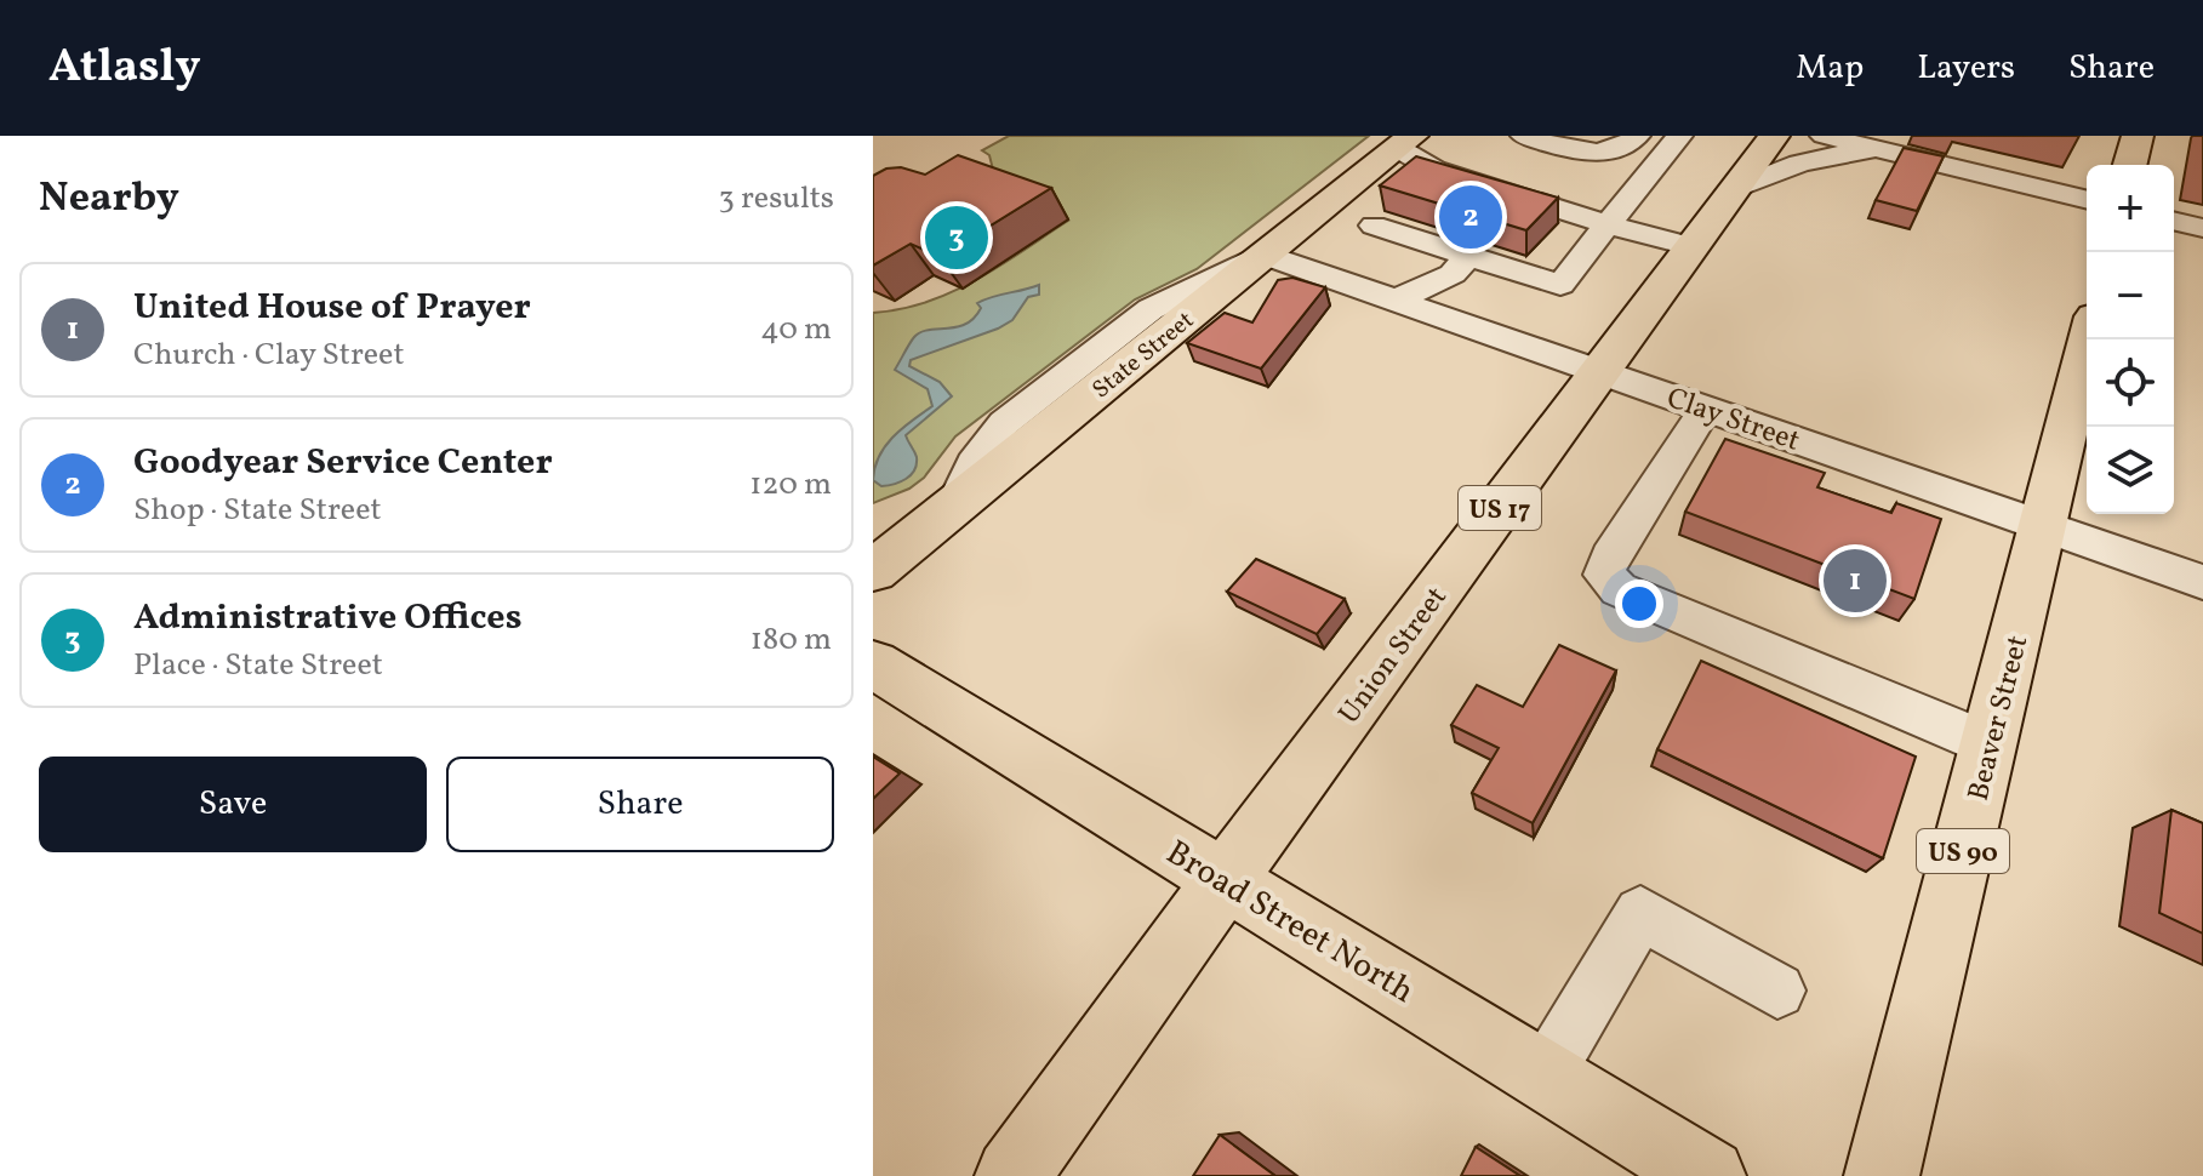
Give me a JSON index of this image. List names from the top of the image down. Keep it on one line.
{"streets":{"main road":["State Street","US 17","Union Street","Beaver Street","US 90","Broad Street North"],"street":["Clay Street"]},"crossings":[["State Street","Clay Street"],["Clay Street","Union Street"],["Clay Street","Beaver Street"],["Union Street","Broad Street North"]],"page":{"header":"Atlasly","nav":["Map","Layers","Share"],"heading":["Nearby","3 results"],"map_buttons":["+","−"],"pins":["2","3","1"],"list":[{"mark":"1","name":"United House of Prayer","note":"Church · Clay Street","value":"40 m"},{"mark":"2","name":"Goodyear Service Center","note":"Shop · State Street","value":"120 m"},{"mark":"3","name":"Administrative Offices","note":"Place · State Street","value":"180 m"}],"buttons":["Save","Share"]}}
